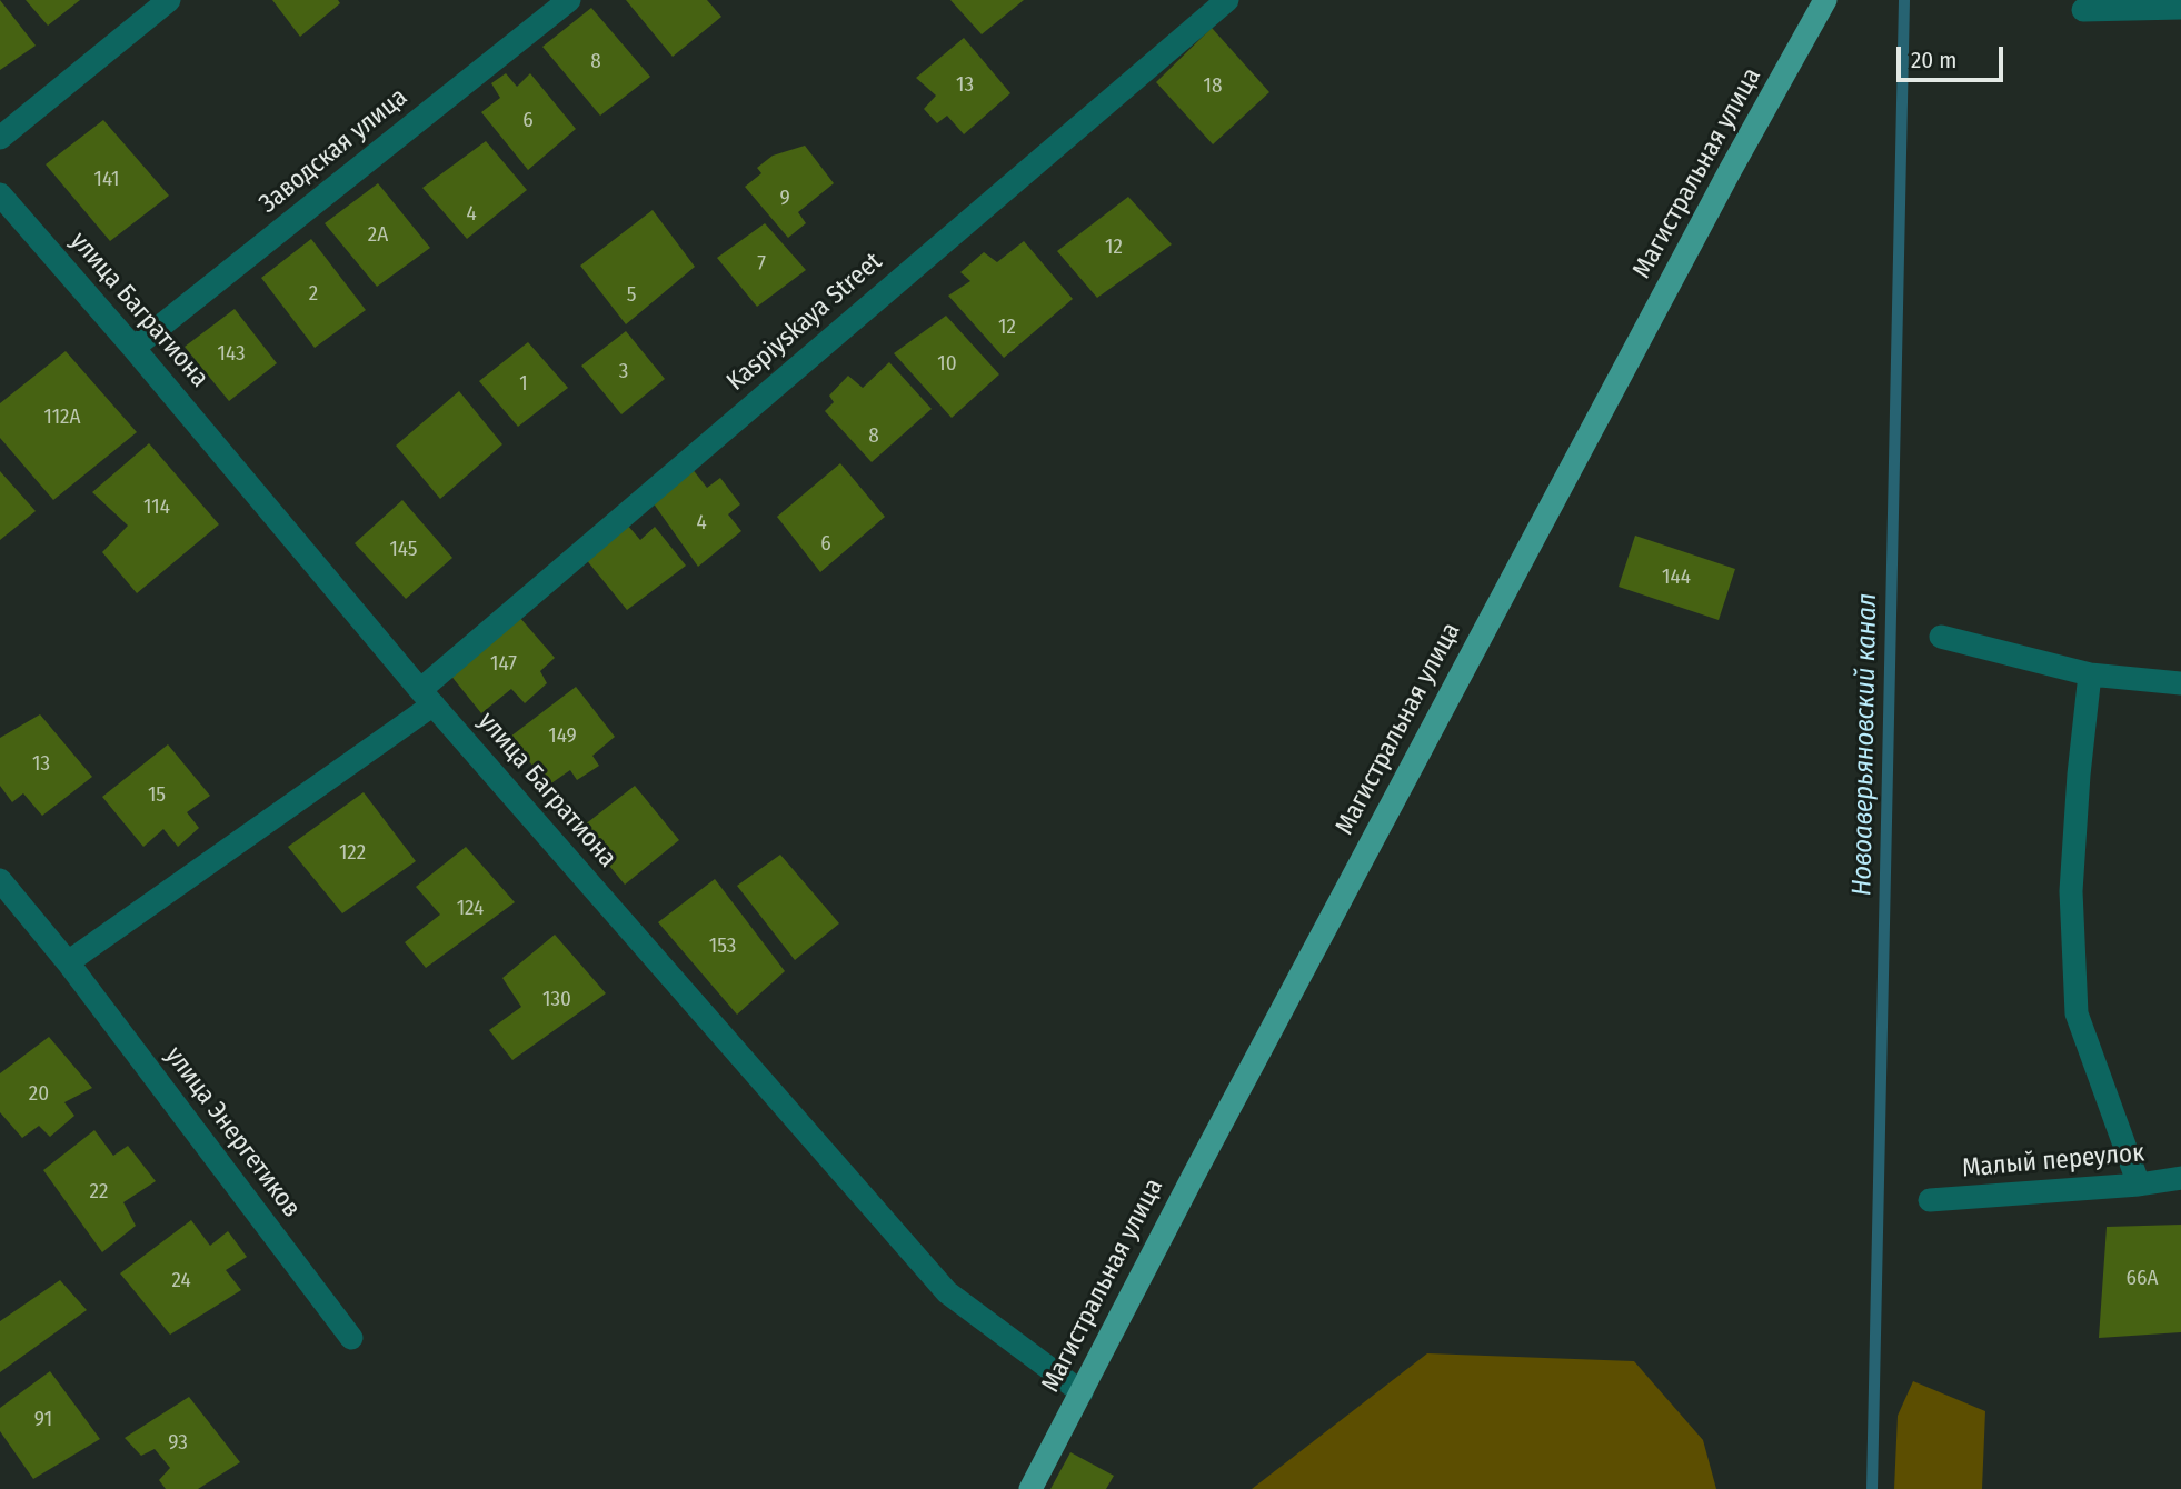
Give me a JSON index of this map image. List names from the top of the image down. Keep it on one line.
{"streets":{"main road":["Магистральная улица"],"street":["Заводская улица","улица Багратиона","Kaspiyskaya Street","улица Энергетиков","Малый переулок"]},"crossings":[["Заводская улица","улица Багратиона"],["Магистральная улица","улица Багратиона"],["улица Багратиона","Kaspiyskaya Street"]],"water":["Новоаверьяновский канал"],"house_numbers":["8","13","18","6","141","9","4","2А","12","7","2","5","12","143","10","3","1","112А","8","114","4","6","145","144","147","149","13","15","122","124","153","130","20","22","66А","24","91","93"],"scale_bar":"20 m"}
